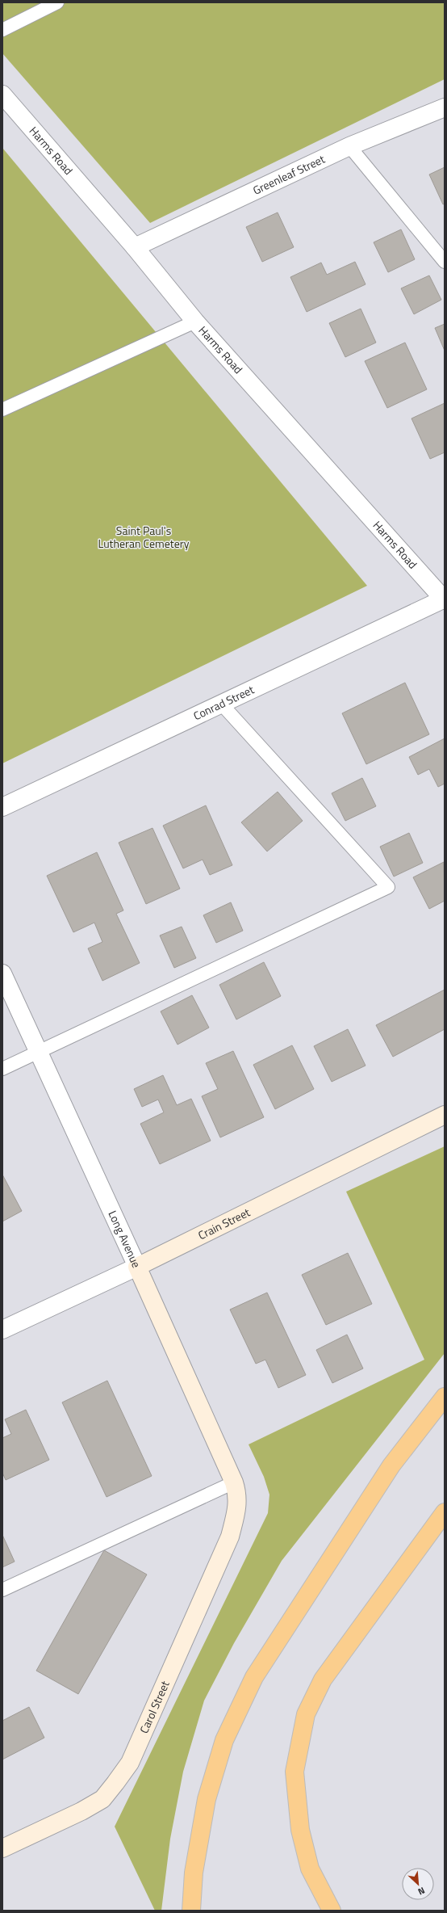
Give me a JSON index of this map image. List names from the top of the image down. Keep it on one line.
{"streets":{"street":["Harms Road","Greenleaf Street","Conrad Street","Crain Street","Long Avenue","Carol Street"]},"crossings":[["Harms Road","Greenleaf Street"],["Harms Road","Conrad Street"],["Crain Street","Long Avenue"],["Long Avenue","Carol Street"]],"parks":["Saint Paul's Lutheran Cemetery"],"north":"bottom right"}
